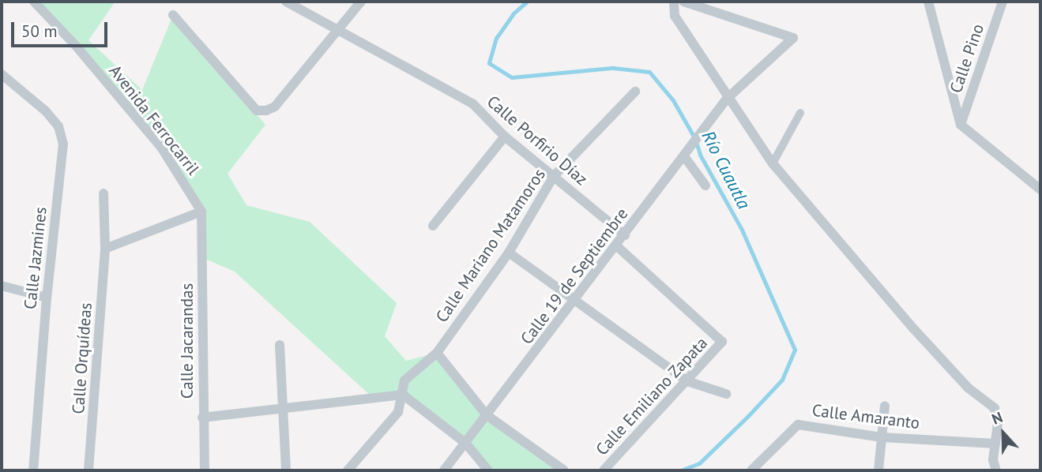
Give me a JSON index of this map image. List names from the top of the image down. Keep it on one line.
{"streets":{"street":["Calle Pino","Avenida Ferrocarril","Calle Porfirio Díaz","Calle Mariano Matamoros","Calle Jazmines","Calle 19 de Septiembre","Calle Jacarandas","Calle Orquídeas","Calle Emiliano Zapata","Calle Amaranto"]},"crossings":[["Avenida Ferrocarril","Calle Jacarandas"],["Calle Porfirio Díaz","Calle Mariano Matamoros"],["Calle Porfirio Díaz","Calle 19 de Septiembre"],["Calle 19 de Septiembre","Calle Emiliano Zapata"]],"water":["Río Cuautla"],"scale_bar":"50 m","north":"top"}
